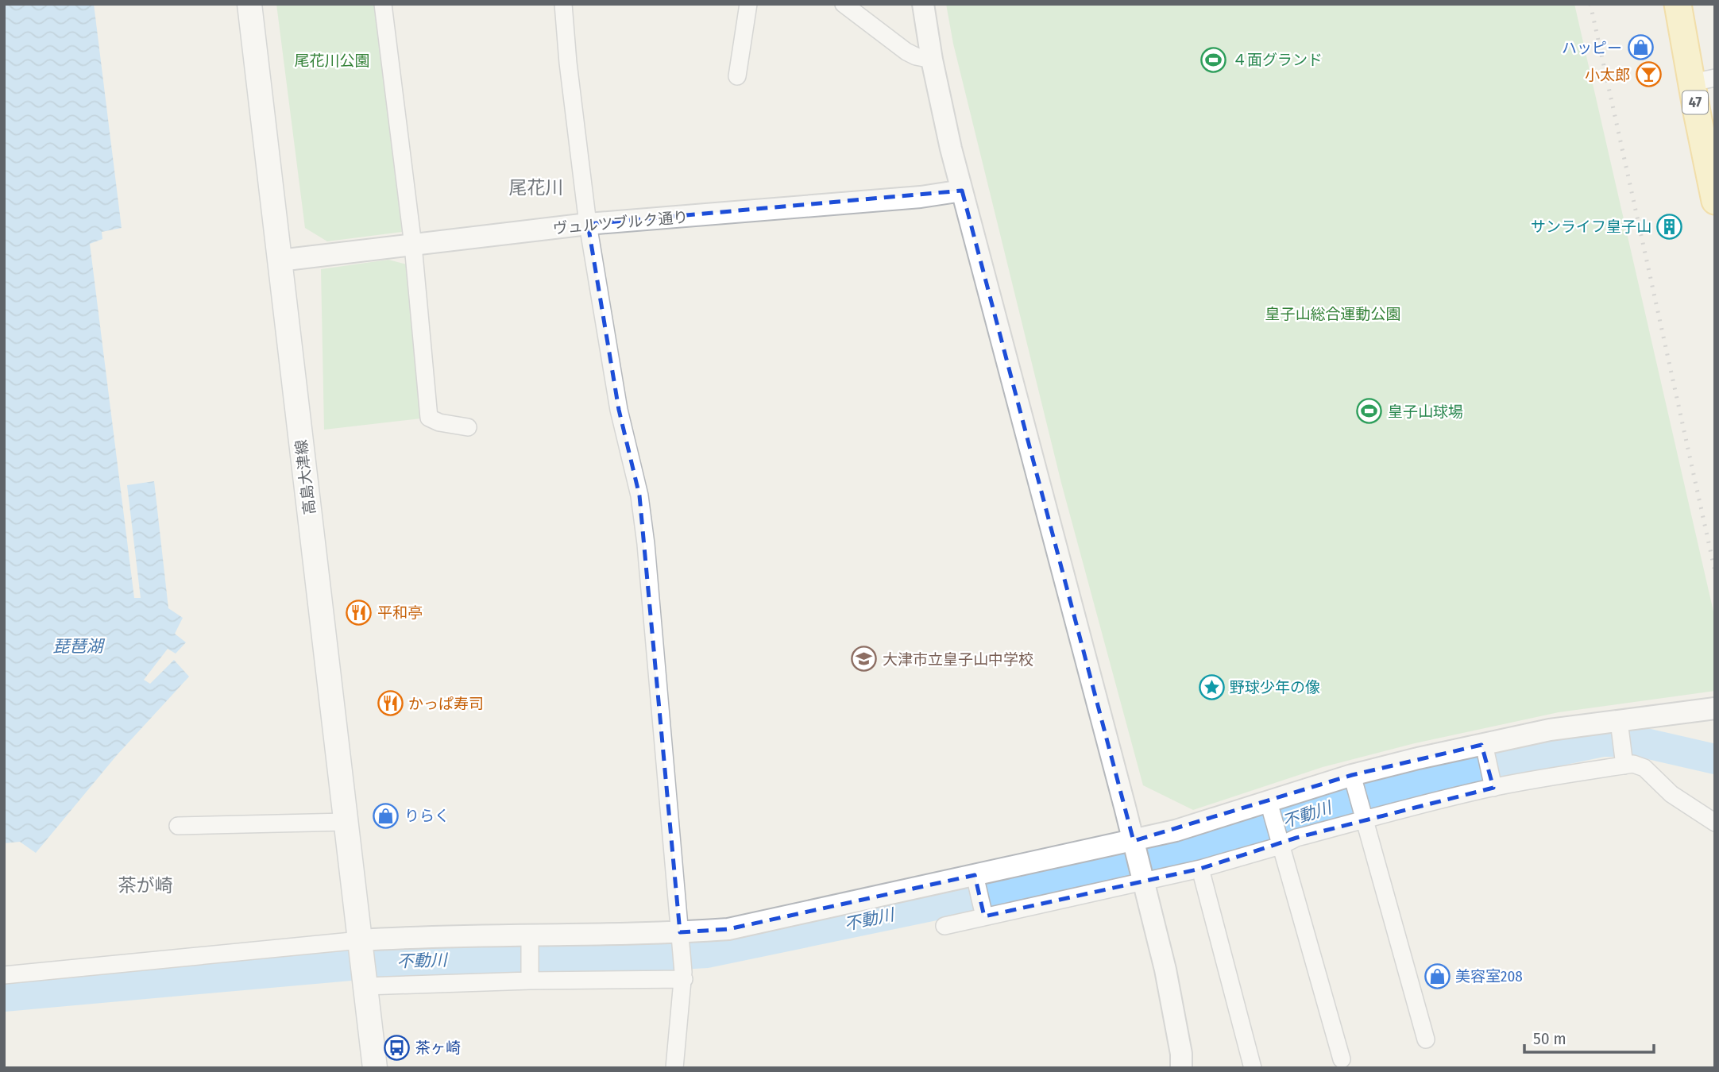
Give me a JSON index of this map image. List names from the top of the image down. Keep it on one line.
{"streets":{"main road":["47","高島大津線"],"street":["ヴュルツブルク通り"]},"crossings":[["ヴュルツブルク通り","高島大津線"]],"districts":["尾花川","茶が崎"],"water":["琵琶湖","不動川"],"parks":["尾花川公園","皇子山総合運動公園"],"places":{"shop":["ハッピー","りらく","美容室208"],"sports":["４面グランド","皇子山球場"],"bar":["小太郎"],"building":["サンライフ皇子山"],"restaurant":["平和亭","かっぱ寿司"],"school or university":["大津市立皇子山中学校"],"place":["野球少年の像"],"bus stop":["茶ヶ崎"]},"scale_bar":"50 m"}
